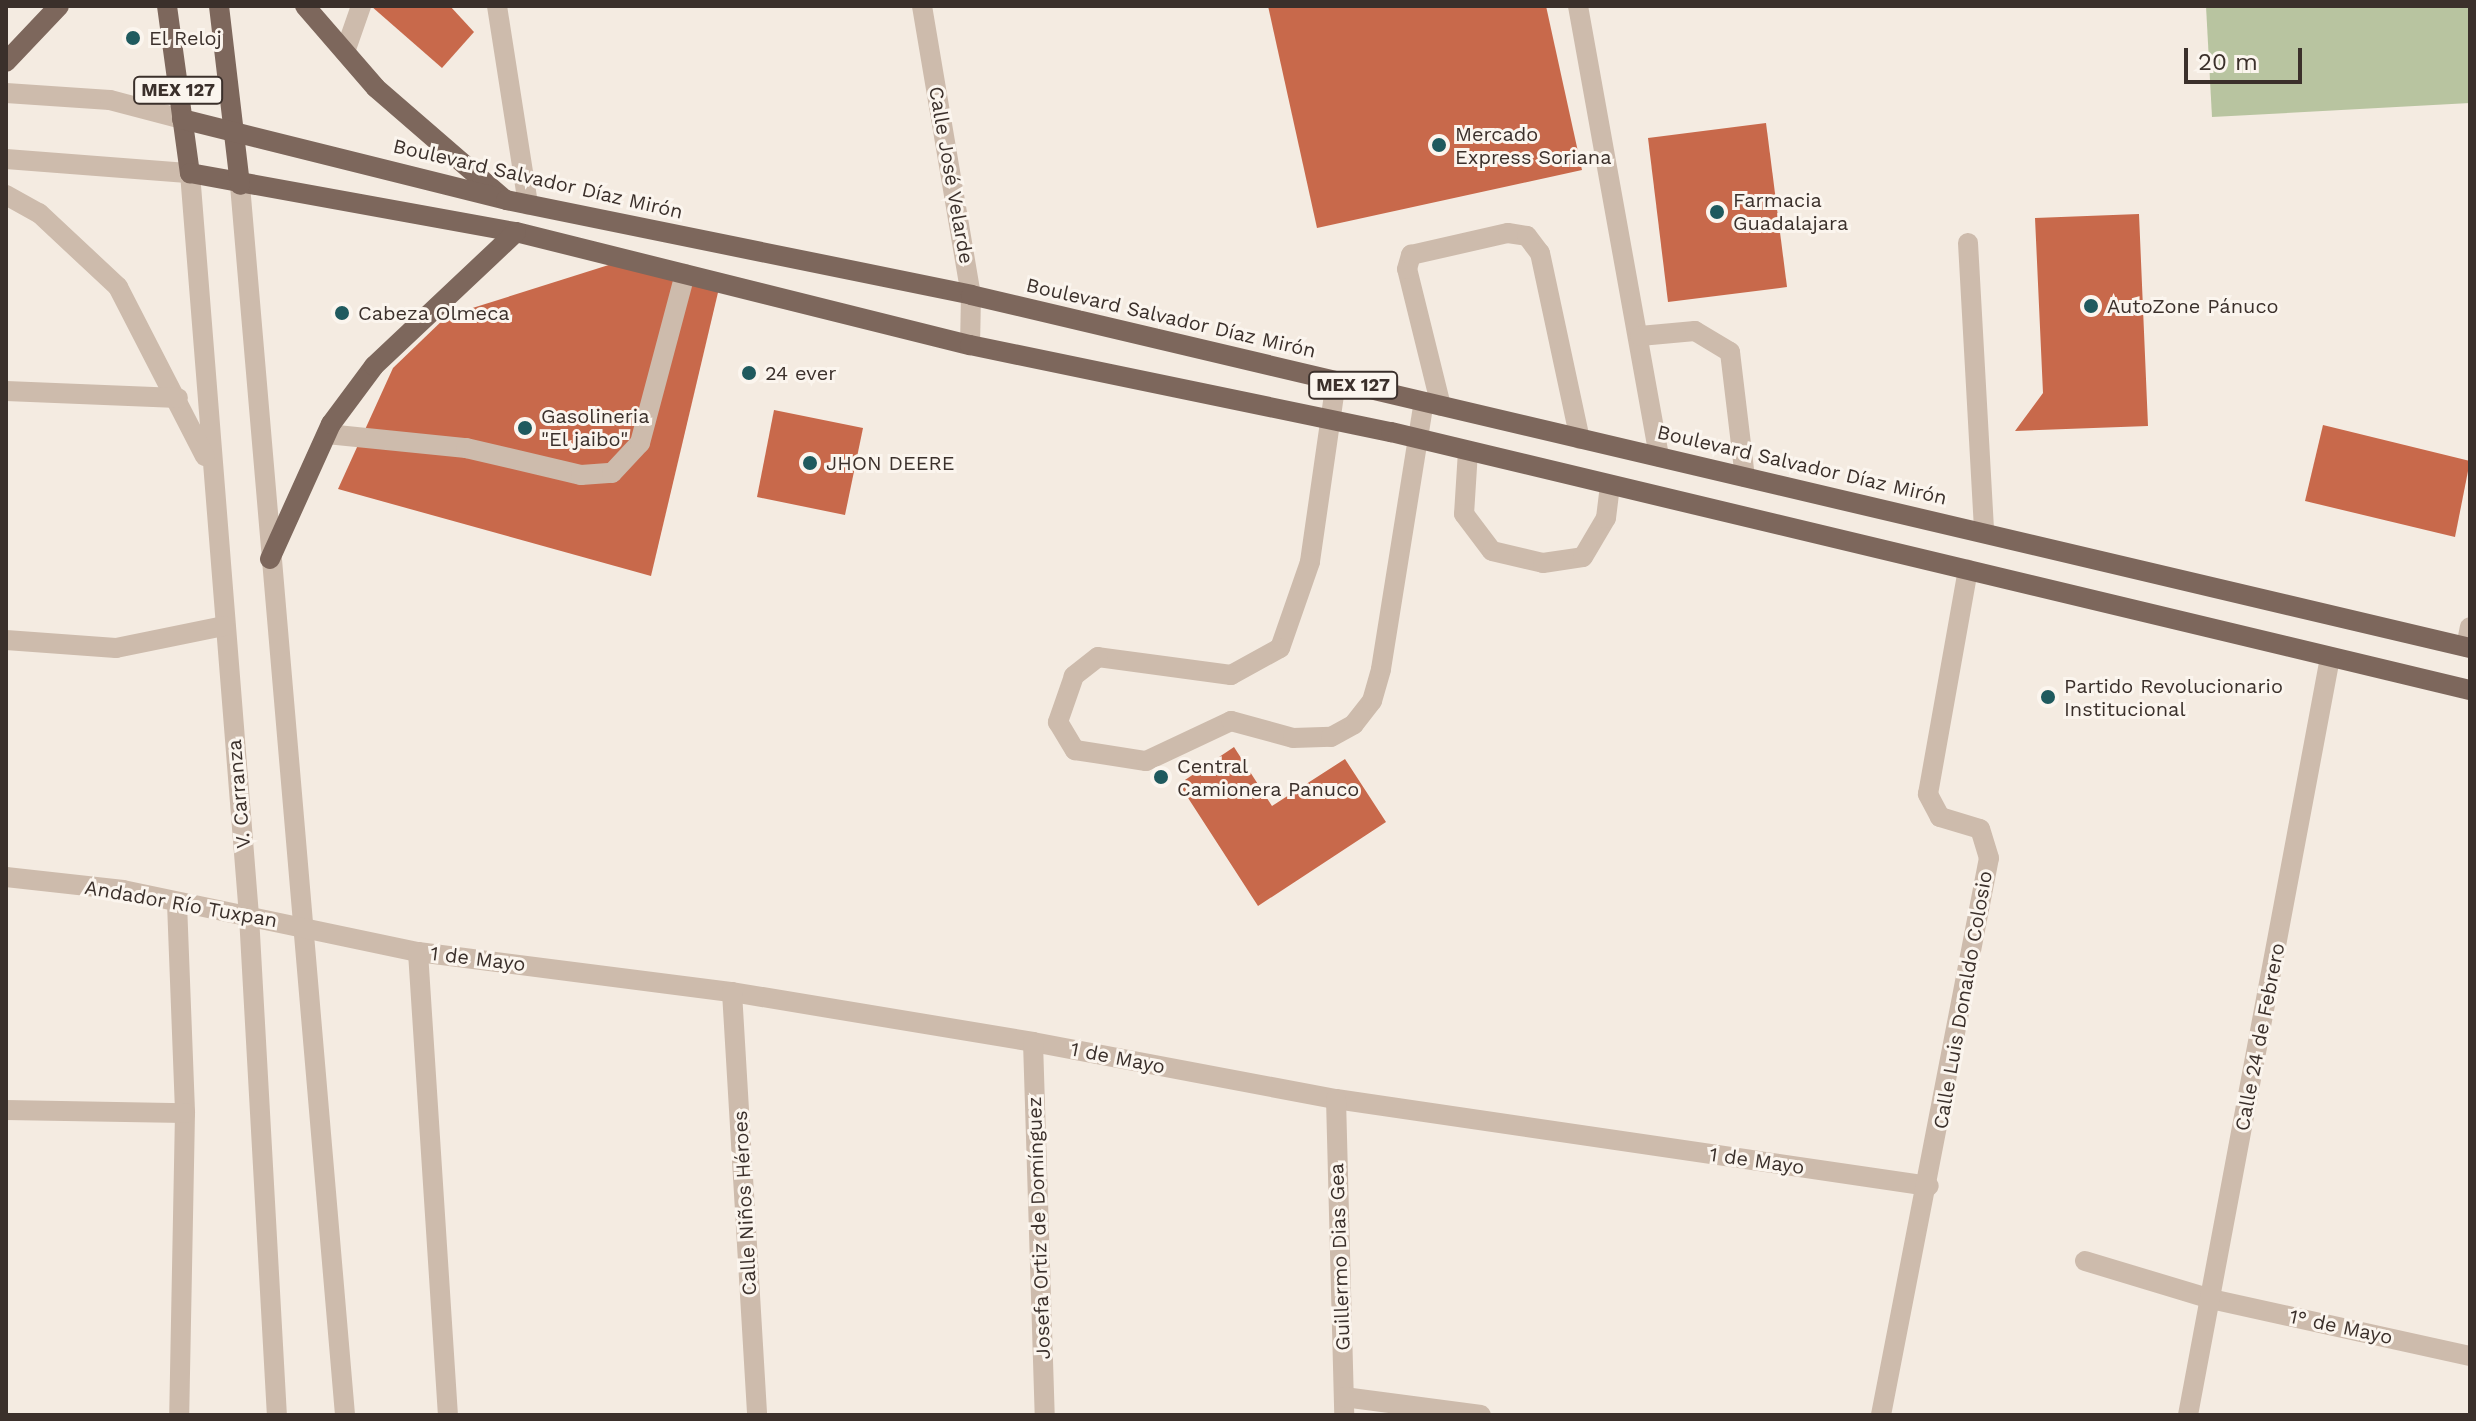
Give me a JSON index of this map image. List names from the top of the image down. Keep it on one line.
{"streets":{"main road":["MEX 127","Boulevard Salvador Díaz Mirón"],"street":["Calle José Velarde","V. Carranza","Andador Río Tuxpan","1 de Mayo","Calle Luis Donaldo Colosio","Calle 24 de Febrero","Calle Niños Héroes","Josefa Ortiz de Domínguez","Guillermo Dias Gea","1° de Mayo"]},"crossings":[["MEX 127","Calle José Velarde"],["MEX 127","Boulevard Salvador Díaz Mirón"],["MEX 127","V. Carranza"],["MEX 127","Calle Luis Donaldo Colosio"],["MEX 127","Calle 24 de Febrero"],["Calle José Velarde","Boulevard Salvador Díaz Mirón"],["V. Carranza","Andador Río Tuxpan"],["Andador Río Tuxpan","1 de Mayo"],["1 de Mayo","Calle Luis Donaldo Colosio"],["1 de Mayo","Calle Niños Héroes"],["1 de Mayo","Josefa Ortiz de Domínguez"],["1 de Mayo","Guillermo Dias Gea"],["Calle 24 de Febrero","1° de Mayo"]],"places":["El Reloj","Mercado Express Soriana","Farmacia Guadalajara","AutoZone Pánuco","Cabeza Olmeca","24 ever","Gasolineria \"El jaibo\"","JHON DEERE","Partido Revolucionario Institucional","Central Camionera Panuco"],"scale_bar":"20 m"}
